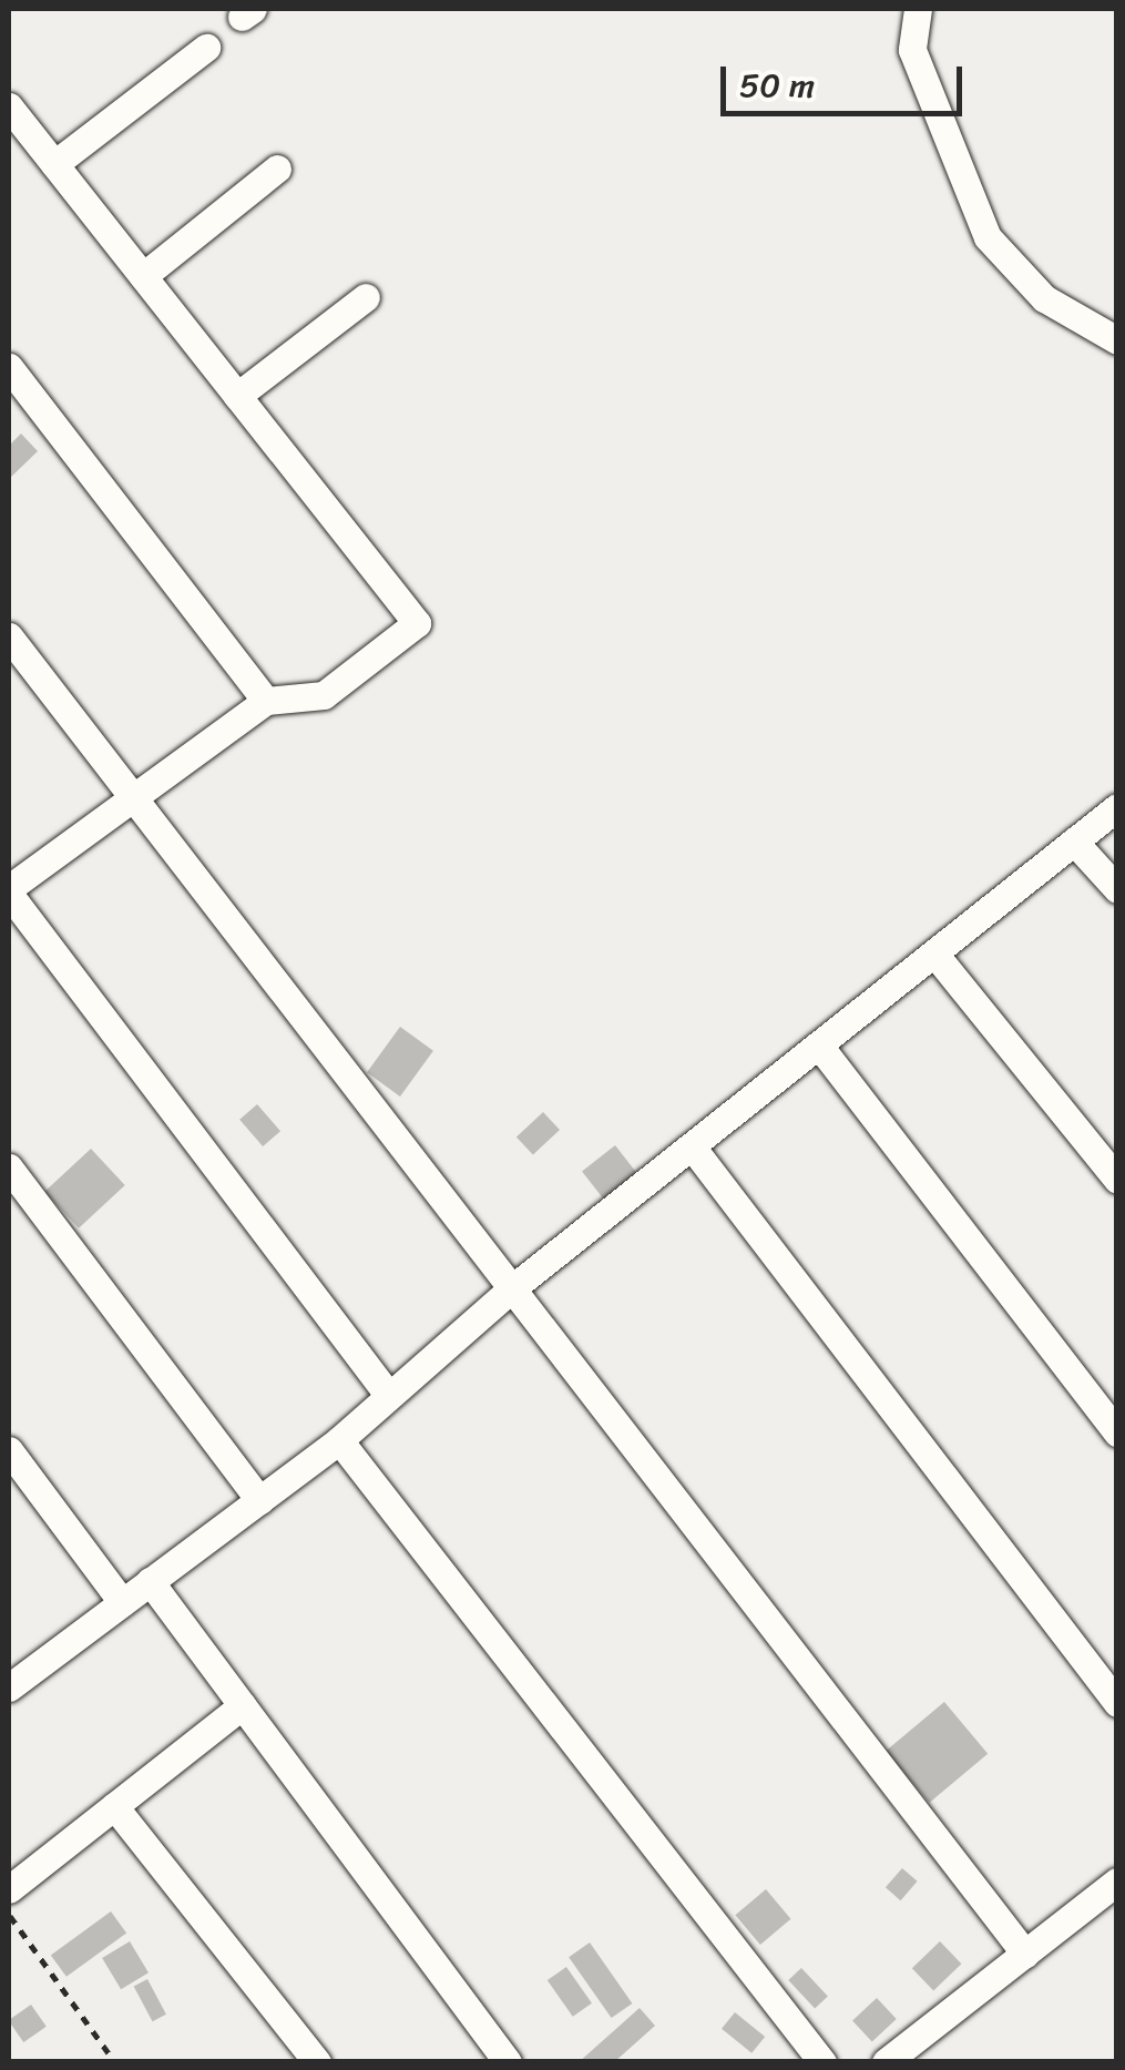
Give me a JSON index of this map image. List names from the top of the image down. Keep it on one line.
{"scale_bar":"50 m"}
